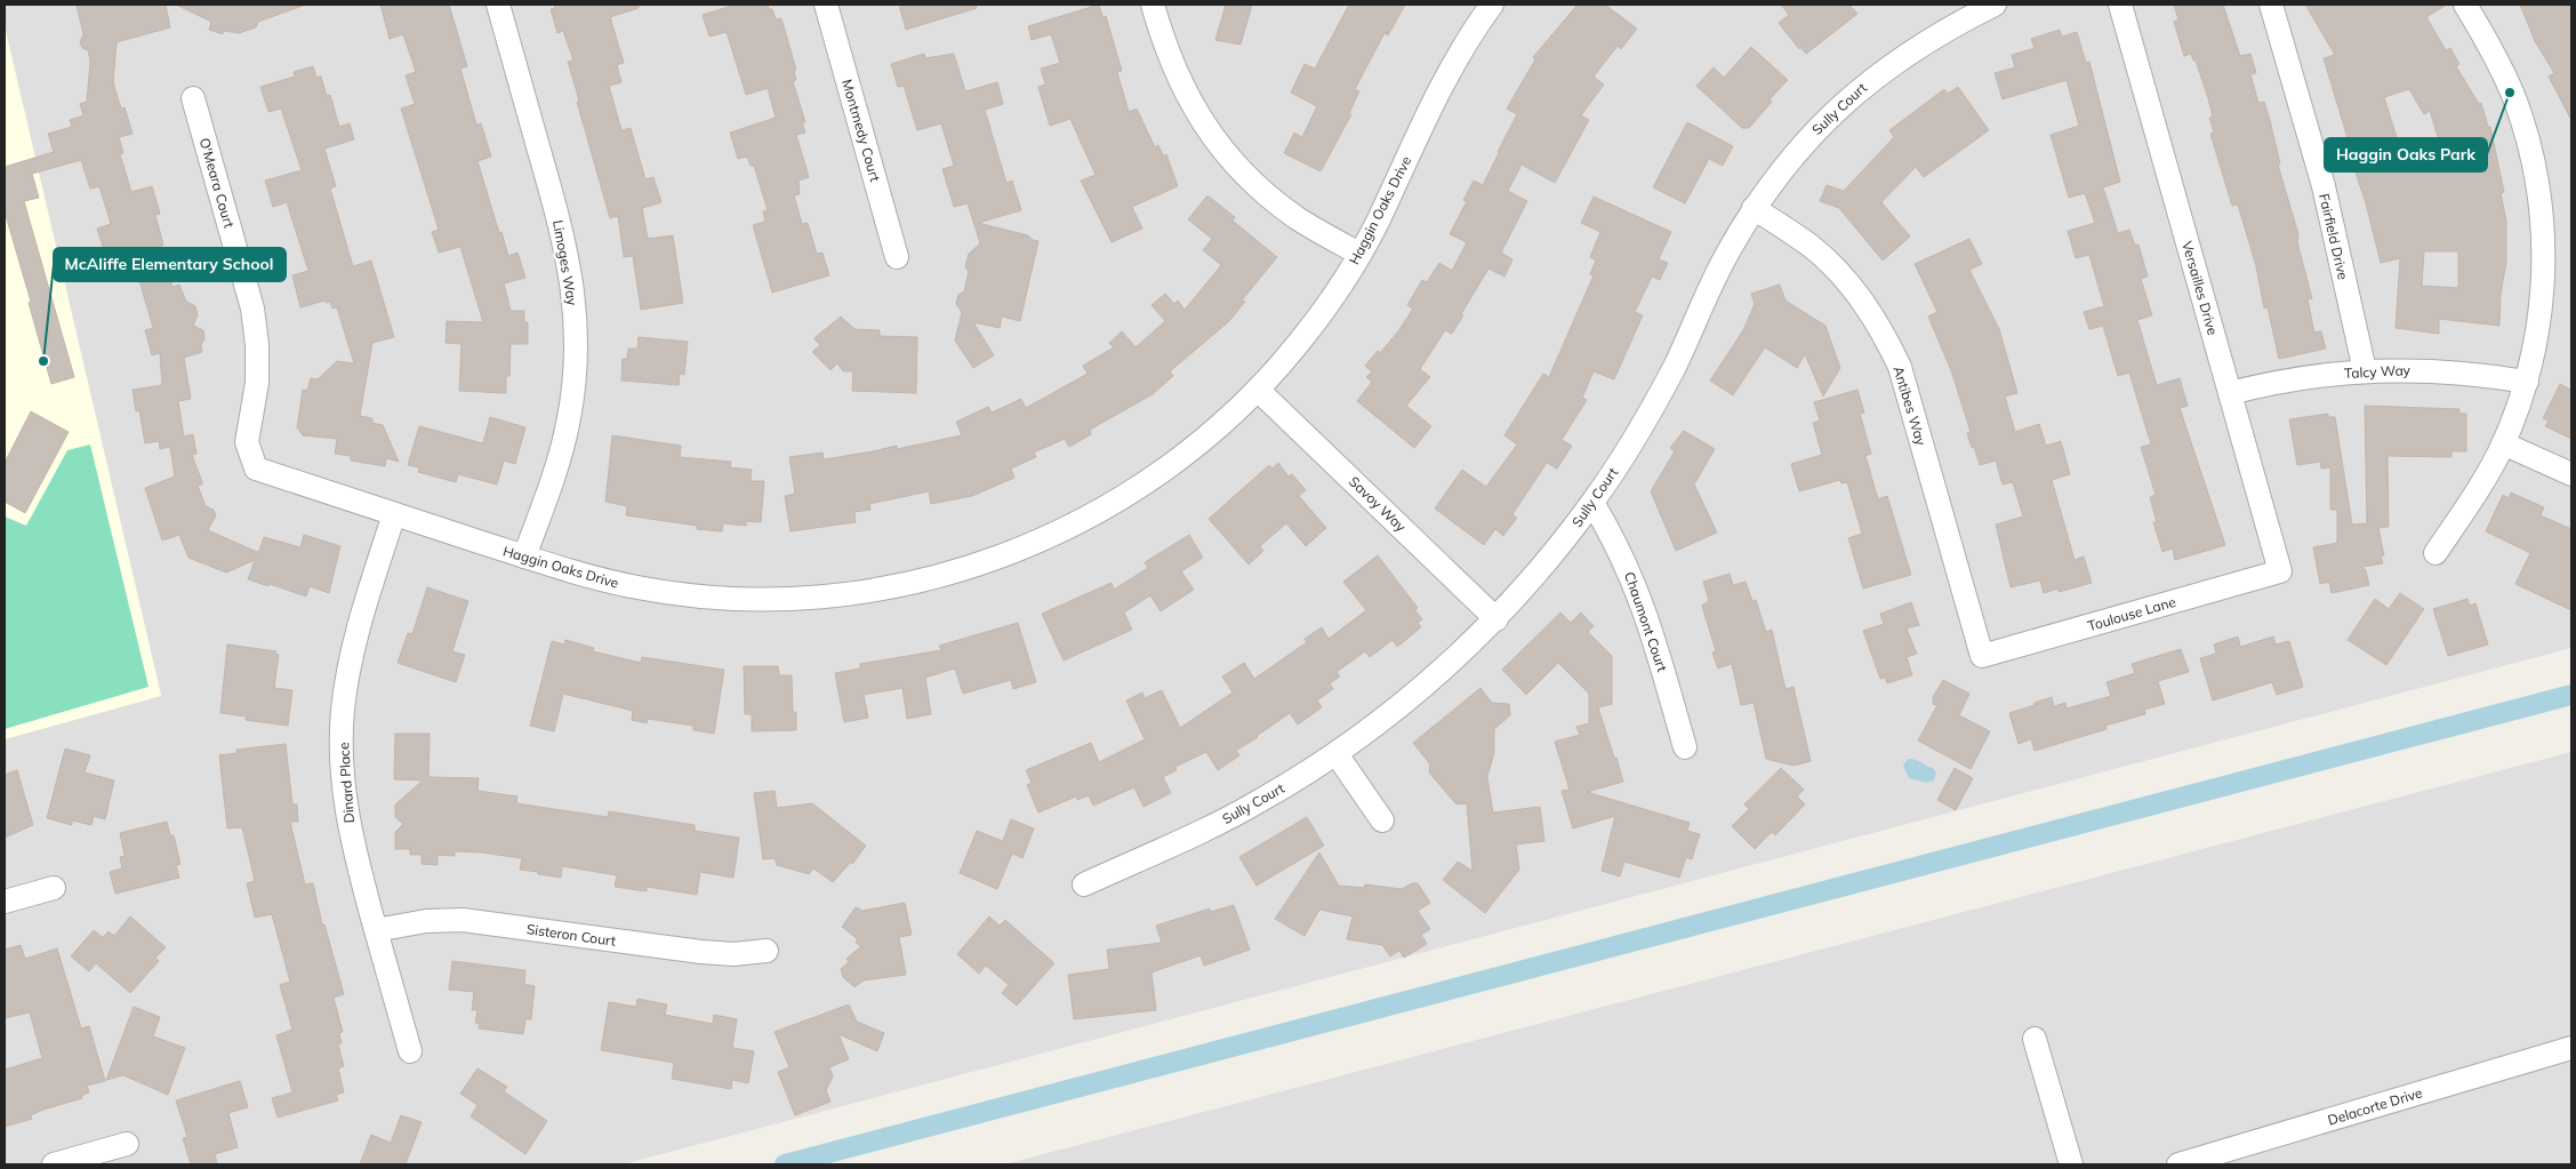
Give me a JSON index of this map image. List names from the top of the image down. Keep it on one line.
{"streets":{"street":["Sully Court","Montmedy Court","O'Meara Court","Haggin Oaks Drive","Fairfield Drive","Limoges Way","Versailles Drive","Talcy Way","Antibes Way","Savoy Way","Toulouse Lane","Chaumont Court","Dinard Place","Sisteron Court","Delacorte Drive"]},"crossings":[["Sully Court","Antibes Way"],["Sully Court","Savoy Way"],["Sully Court","Chaumont Court"],["O'Meara Court","Haggin Oaks Drive"],["Haggin Oaks Drive","Limoges Way"],["Haggin Oaks Drive","Savoy Way"],["Haggin Oaks Drive","Dinard Place"],["Fairfield Drive","Talcy Way"],["Versailles Drive","Talcy Way"],["Versailles Drive","Toulouse Lane"],["Antibes Way","Toulouse Lane"],["Dinard Place","Sisteron Court"]],"places":["Haggin Oaks Park","McAliffe Elementary School"]}
